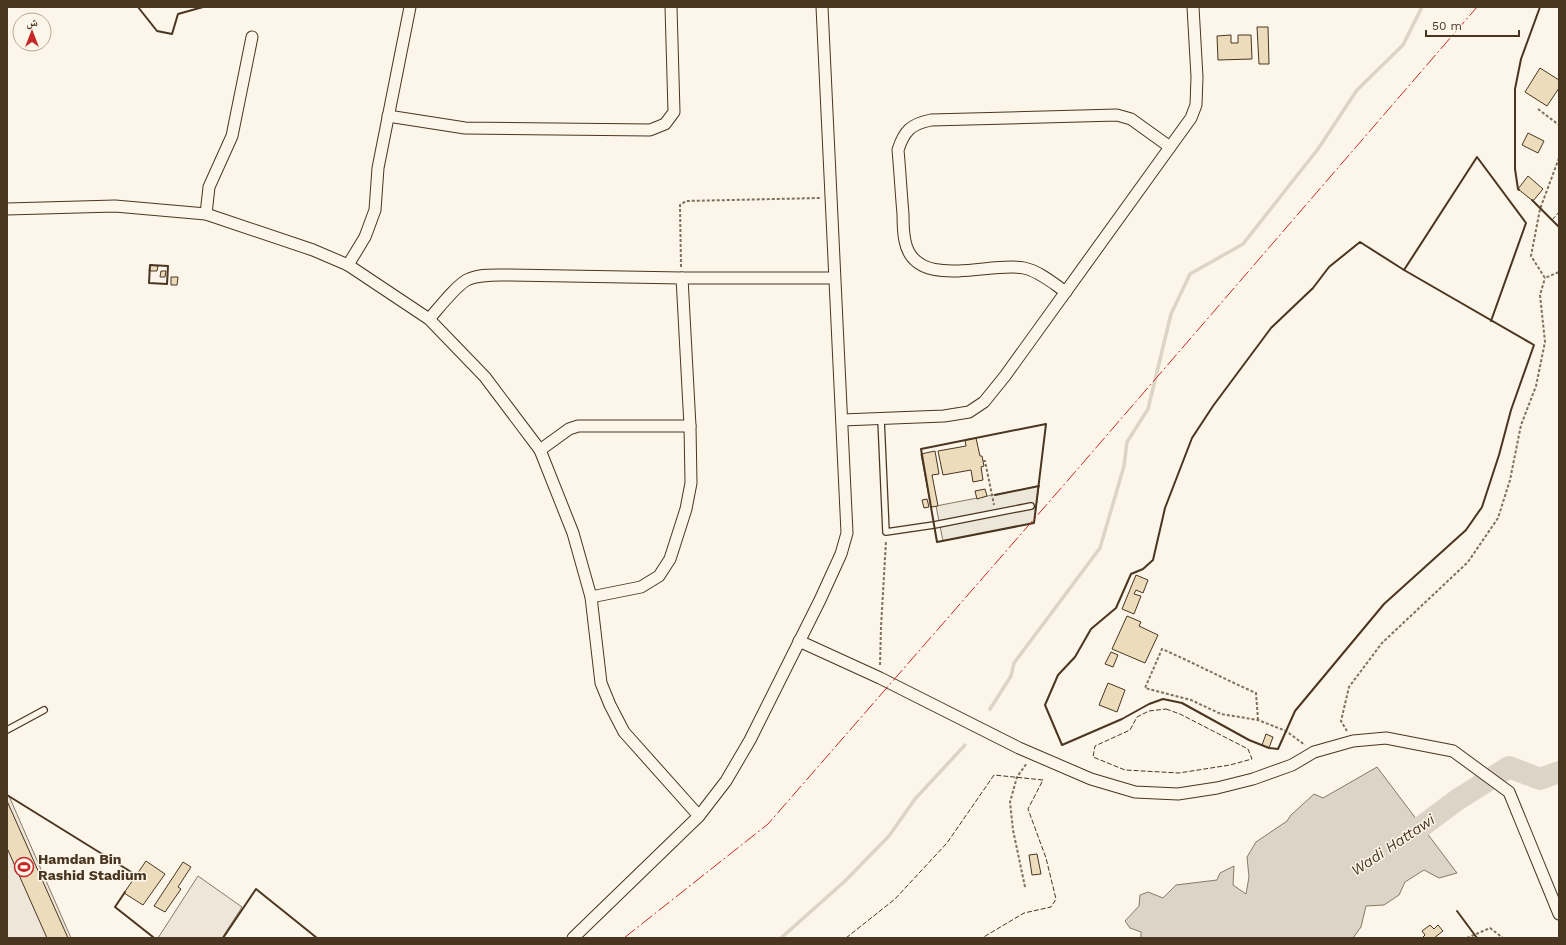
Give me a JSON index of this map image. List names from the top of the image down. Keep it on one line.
{"water":["Wadi Hattawi"],"places":{"sports":["Hamdan Bin Rashid Stadium"]},"scale_bar":"50 m","north":"top"}
